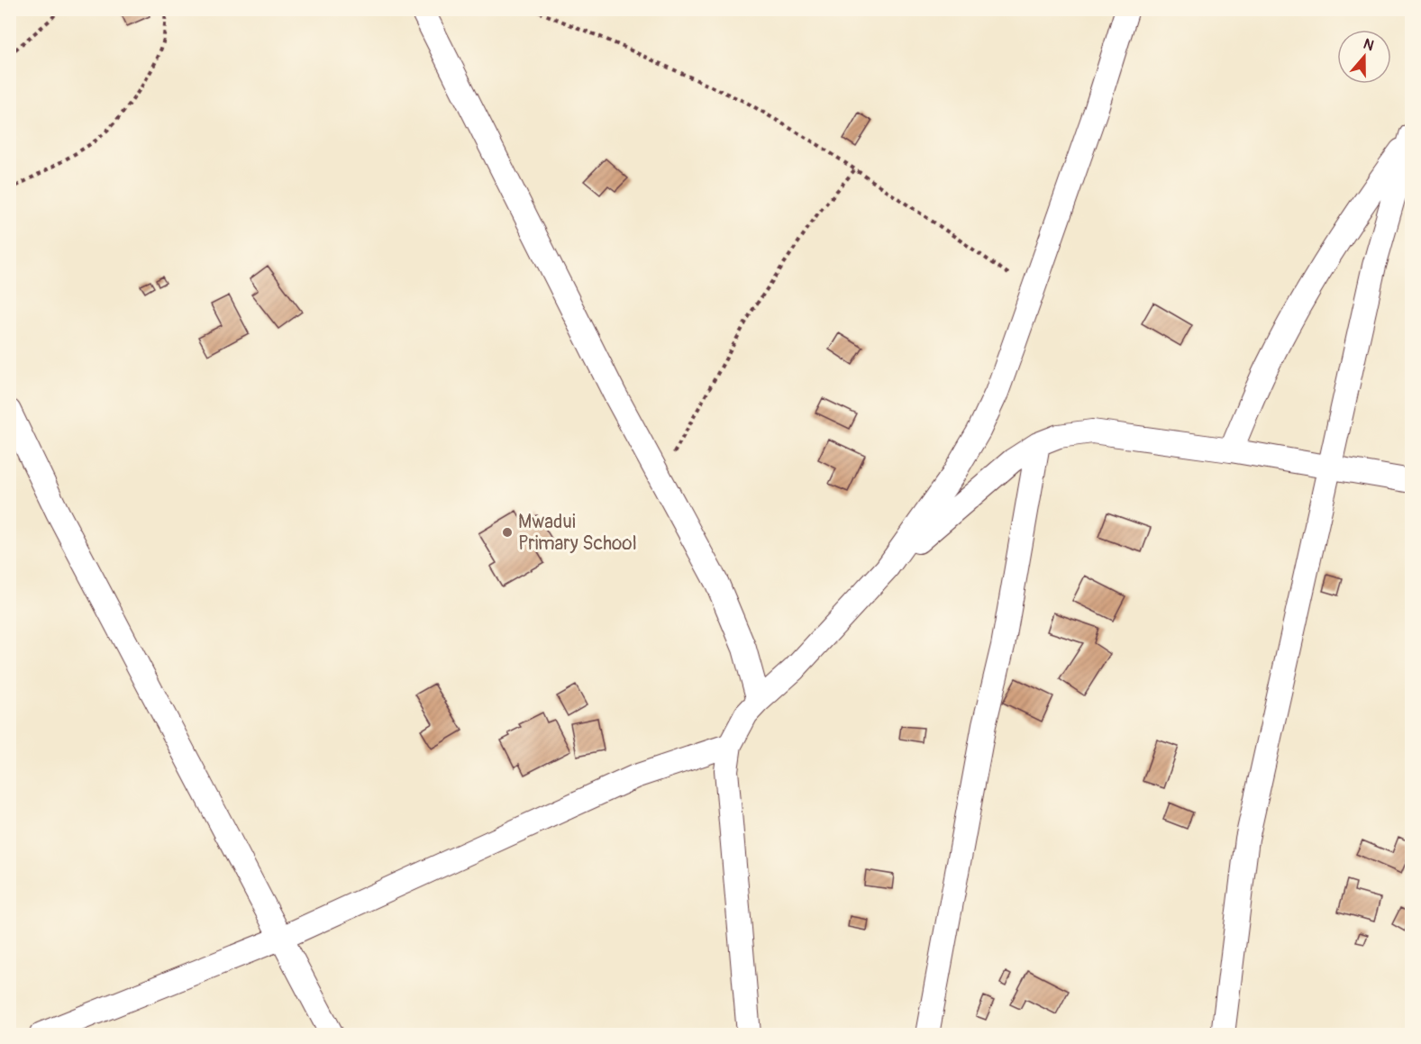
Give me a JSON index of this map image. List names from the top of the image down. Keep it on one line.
{"places":["Mwadui Primary School"],"north":"top"}
